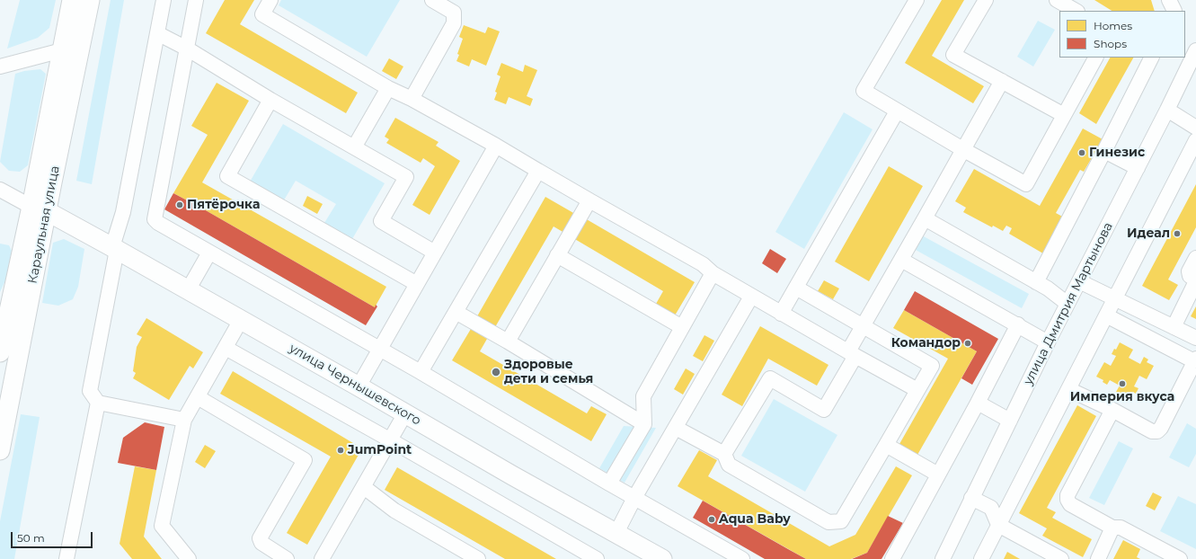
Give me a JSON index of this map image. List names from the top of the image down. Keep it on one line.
{"streets":{"main road":["Караульная улица","улица Чернышевского"],"street":["улица Дмитрия Мартынова"]},"crossings":[["Караульная улица","улица Чернышевского"]],"places":["Гинезис","Пятёрочка","Идеал","Командор","Здоровые дети и семья","Империя вкуса","JumPoint","Aqua Baby"],"legend":["Homes","Shops"],"scale_bar":"50 m"}
